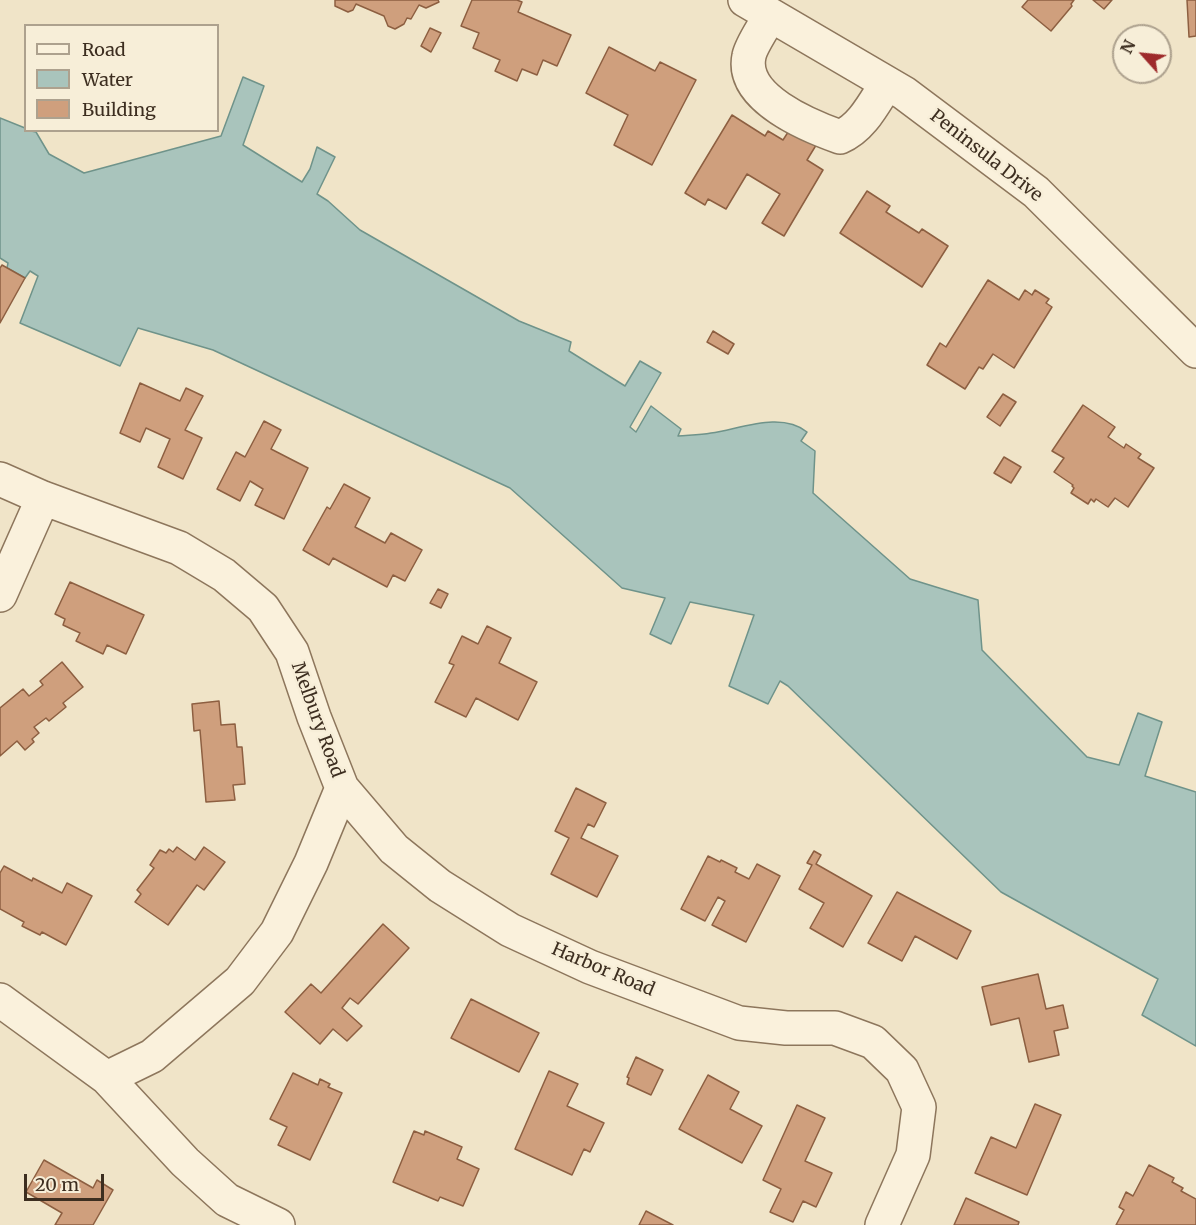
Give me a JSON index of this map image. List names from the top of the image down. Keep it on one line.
{"streets":{"street":["Peninsula Drive","Melbury Road","Harbor Road"]},"crossings":[["Melbury Road","Harbor Road"]],"legend":["Road","Water","Building"],"scale_bar":"20 m","north":"top left"}
